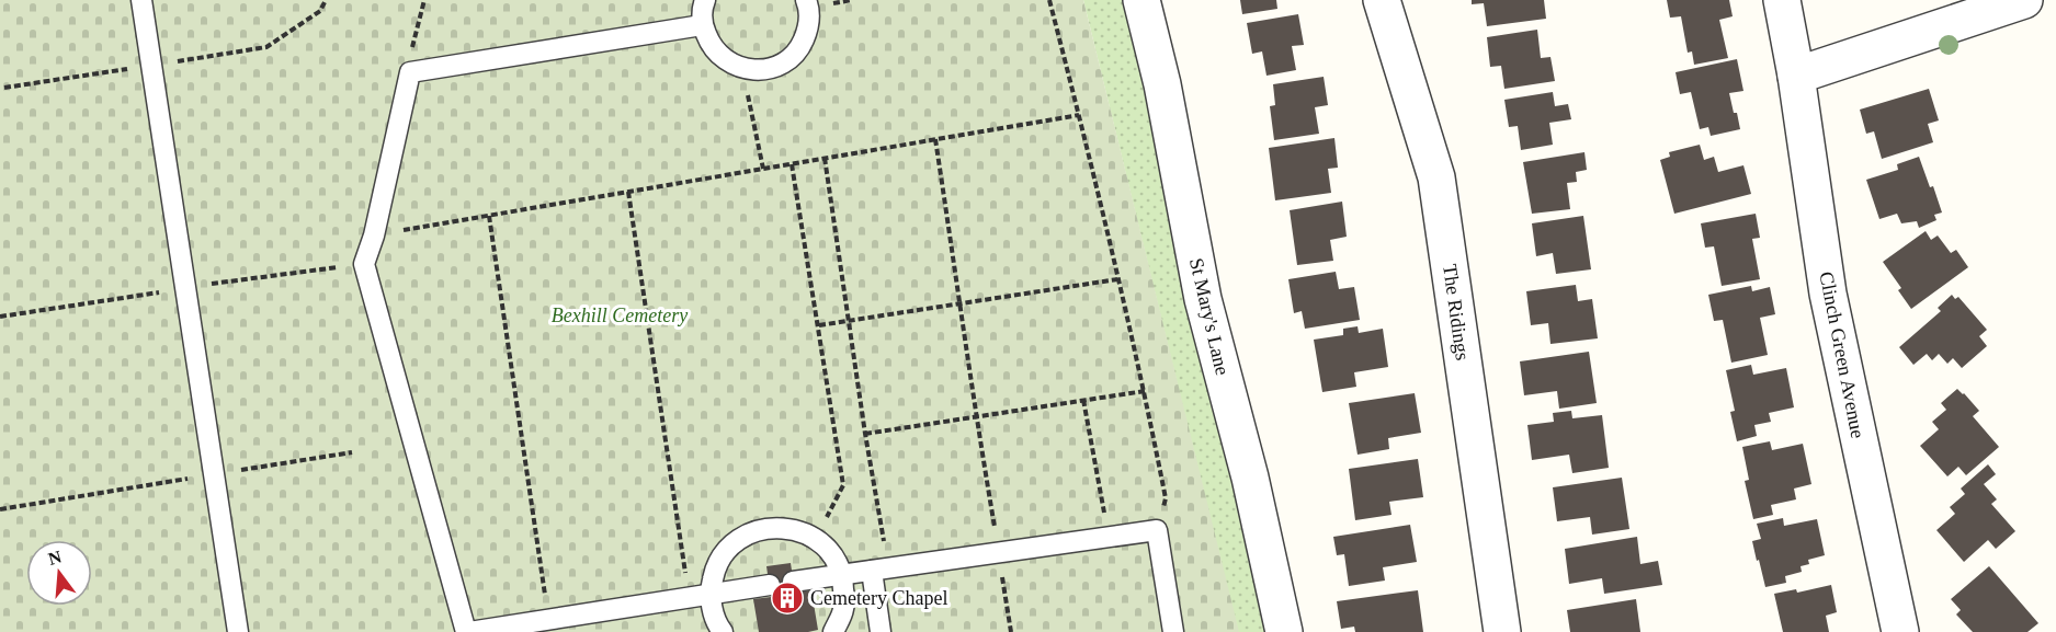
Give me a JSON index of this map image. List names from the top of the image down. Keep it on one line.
{"streets":{"street":["The Ridings","St Mary's Lane","Clinch Green Avenue"]},"parks":["Bexhill Cemetery"],"places":{"building":["Cemetery Chapel"]},"north":"top"}
